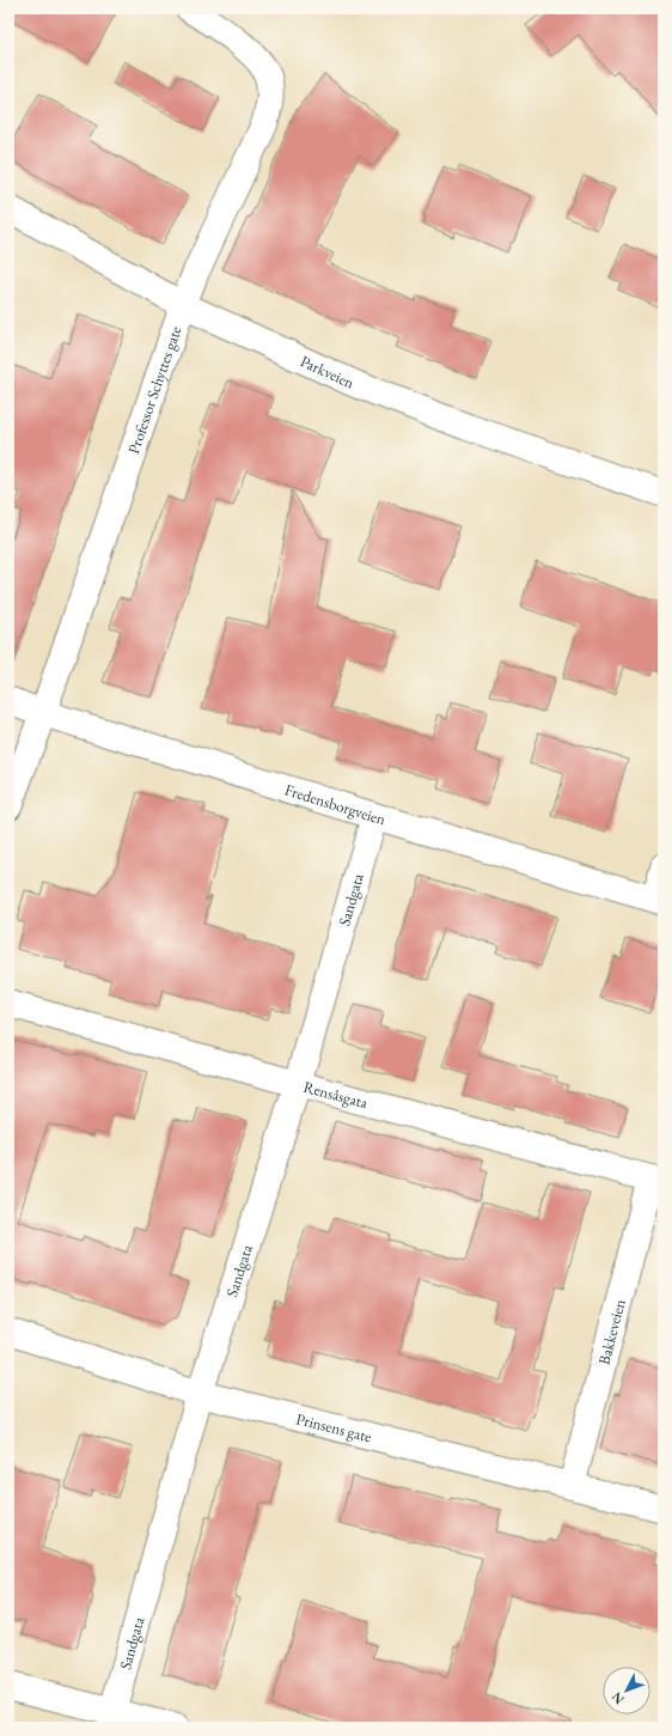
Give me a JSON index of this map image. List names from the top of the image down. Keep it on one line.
{"streets":{"street":["Parkveien","Professor Schyttes gate","Fredensborgveien","Sandgata","Rensåsgata","Bakkeveien","Prinsens gate"]},"crossings":[["Parkveien","Professor Schyttes gate"],["Professor Schyttes gate","Fredensborgveien"],["Fredensborgveien","Sandgata"],["Sandgata","Rensåsgata"],["Sandgata","Prinsens gate"],["Rensåsgata","Bakkeveien"],["Bakkeveien","Prinsens gate"]],"north":"bottom left"}
